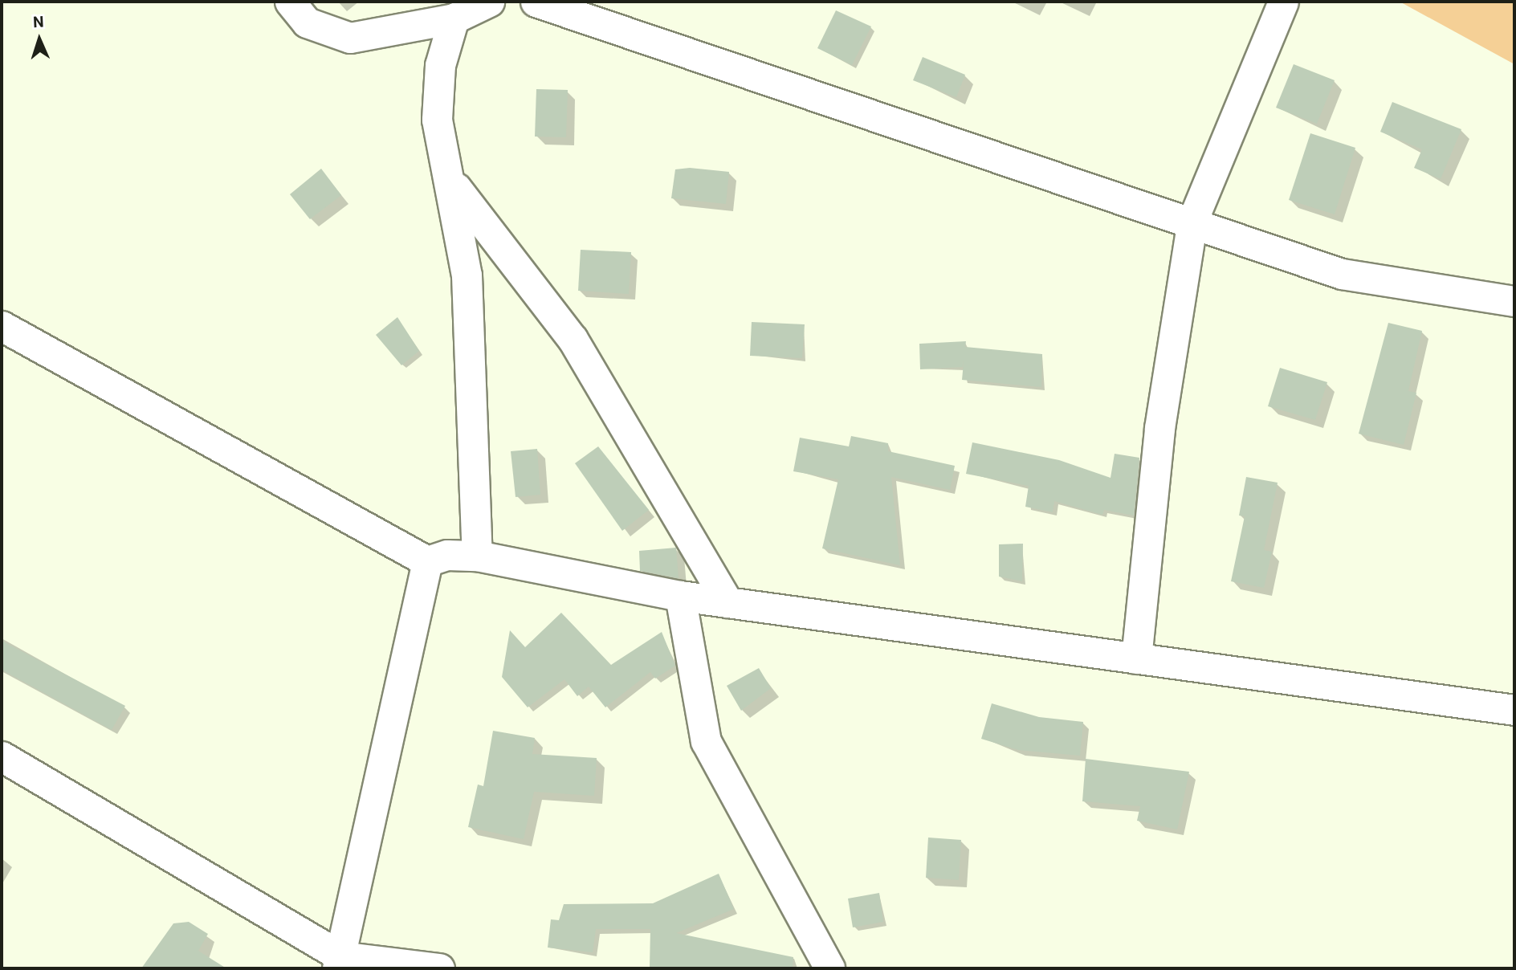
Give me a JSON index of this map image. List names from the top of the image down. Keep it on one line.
{"north":"top"}
